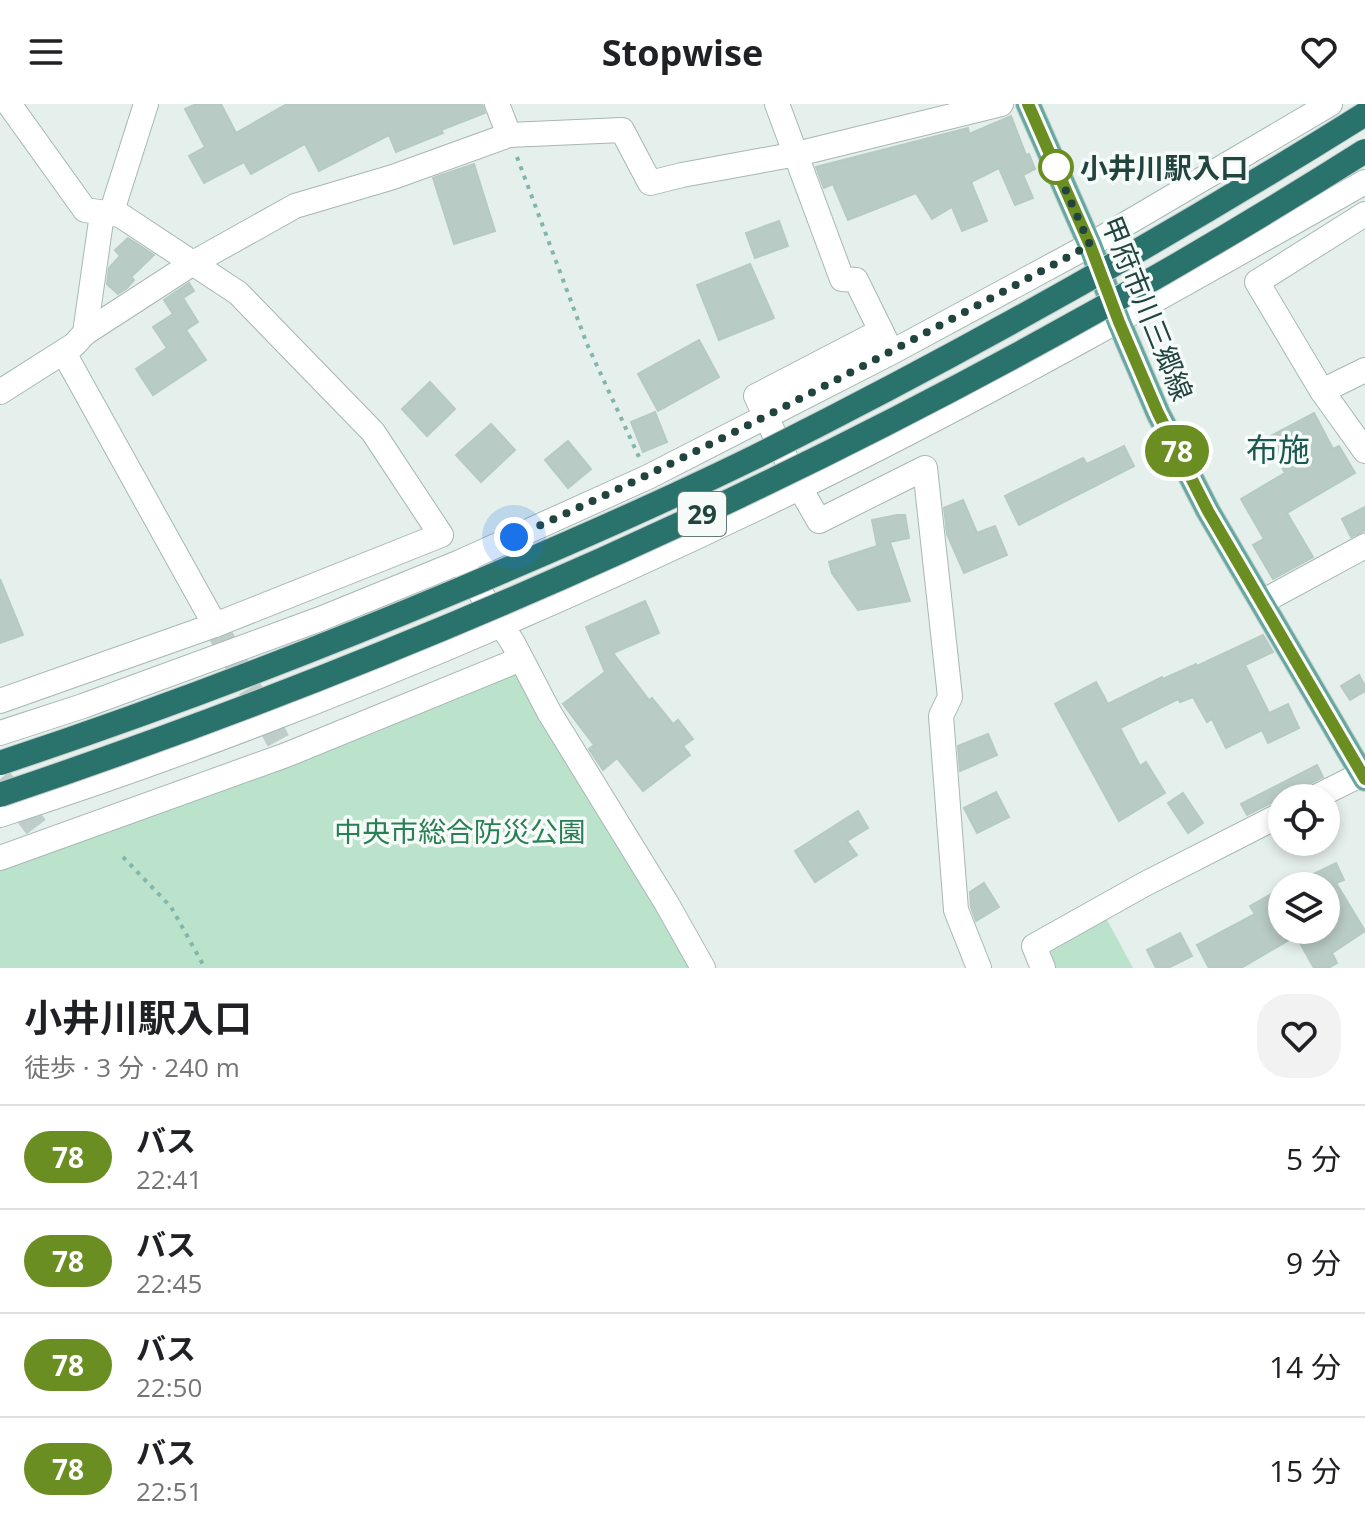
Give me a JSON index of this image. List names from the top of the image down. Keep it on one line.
{"streets":{"highway":["29"],"main road":["甲府市川三郷線"]},"districts":["布施"],"parks":["中央市総合防災公園"],"places":["小井川駅入口"],"lines":["bus line 78"],"page":{"header":"Stopwise","on_map":"78","heading":["小井川駅入口","徒歩 · 3 分 · 240 m"],"list":[{"mark":"78","name":"バス","note":"22:41","value":"5 分"},{"mark":"78","name":"バス","note":"22:45","value":"9 分"},{"mark":"78","name":"バス","note":"22:50","value":"14 分"},{"mark":"78","name":"バス","note":"22:51","value":"15 分"}]}}
